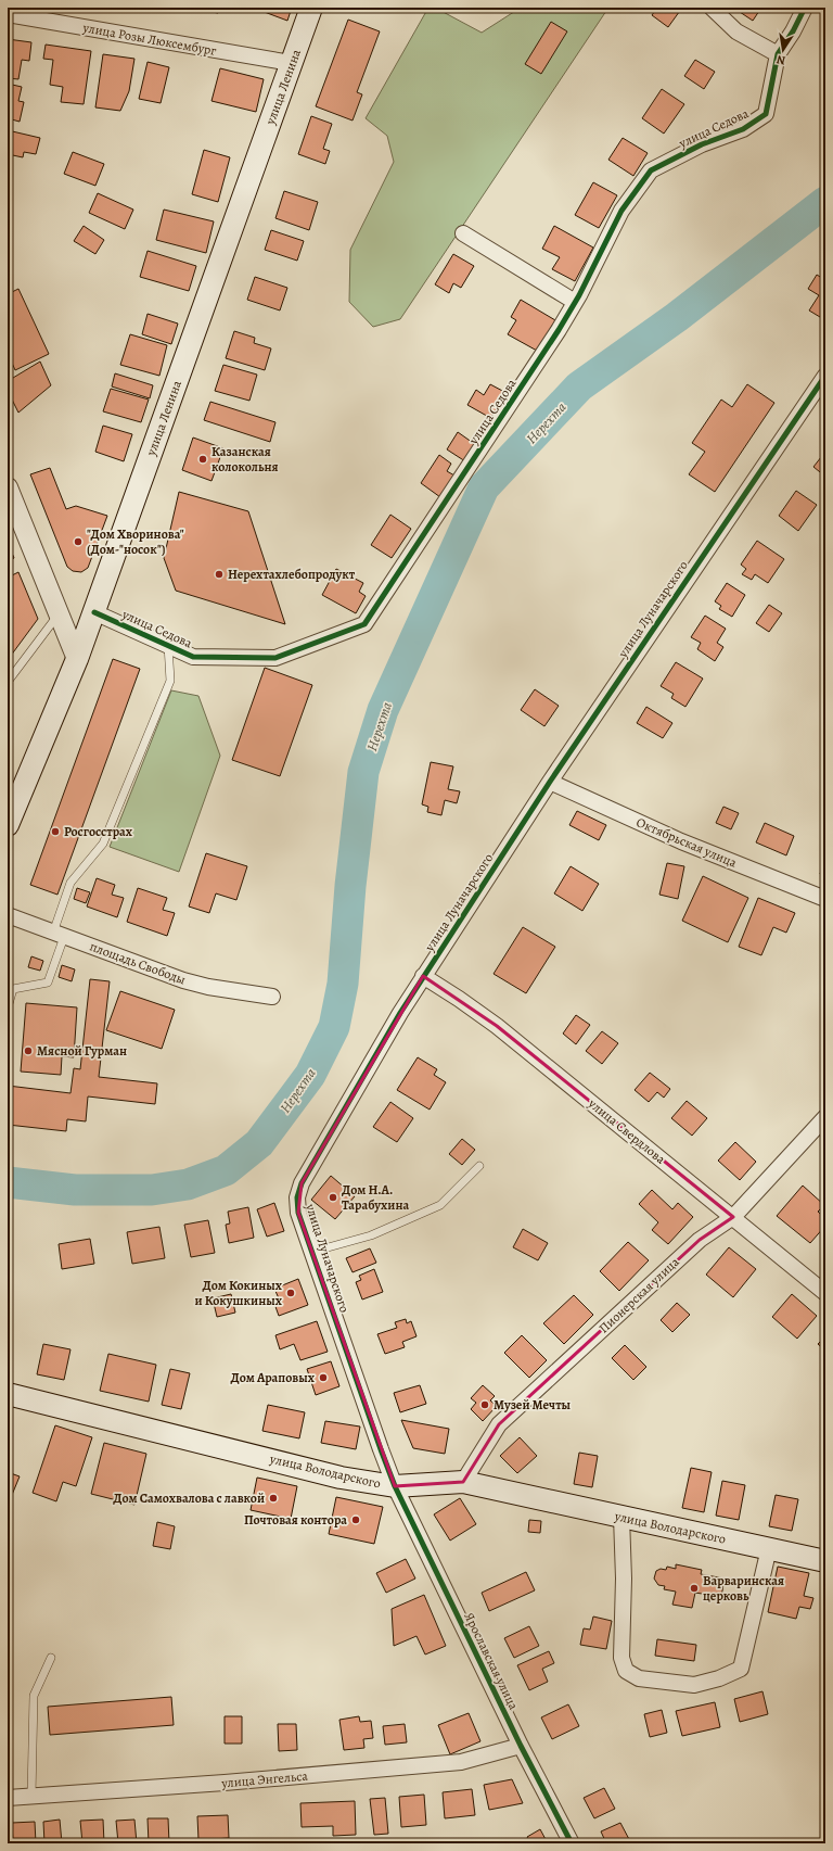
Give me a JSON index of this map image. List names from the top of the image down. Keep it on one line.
{"streets":{"main road":["улица Ленина","улица Володарского"],"street":["улица Розы Люксембург","улица Седова","улица Луначарского","Октябрьская улица","площадь Свободы","улица Свердлова","Пионерская улица","Ярославская улица","улица Энгельса"]},"crossings":[["улица Розы Люксембург","улица Ленина"],["улица Ленина","улица Седова"],["улица Луначарского","Октябрьская улица"],["улица Луначарского","улица Свердлова"],["улица Луначарского","улица Володарского"],["улица Луначарского","Ярославская улица"],["улица Свердлова","Пионерская улица"],["Пионерская улица","улица Володарского"],["улица Володарского","Ярославская улица"],["Ярославская улица","улица Энгельса"]],"water":["Нерехта"],"places":["Казанская колокольня","\"Дом Хворинова\" (Дом-\"носок\")","Нерехтахлебопродукт","Росгосстрах","Мясной Гурман","Дом Н.А. Тарабухина","Дом Кокиных и Кокушкиных","Дом Араповых","Музей Мечты","Дом Самохвалова с лавкой","Почтовая контора","Варваринская церковь"],"north":"bottom"}
